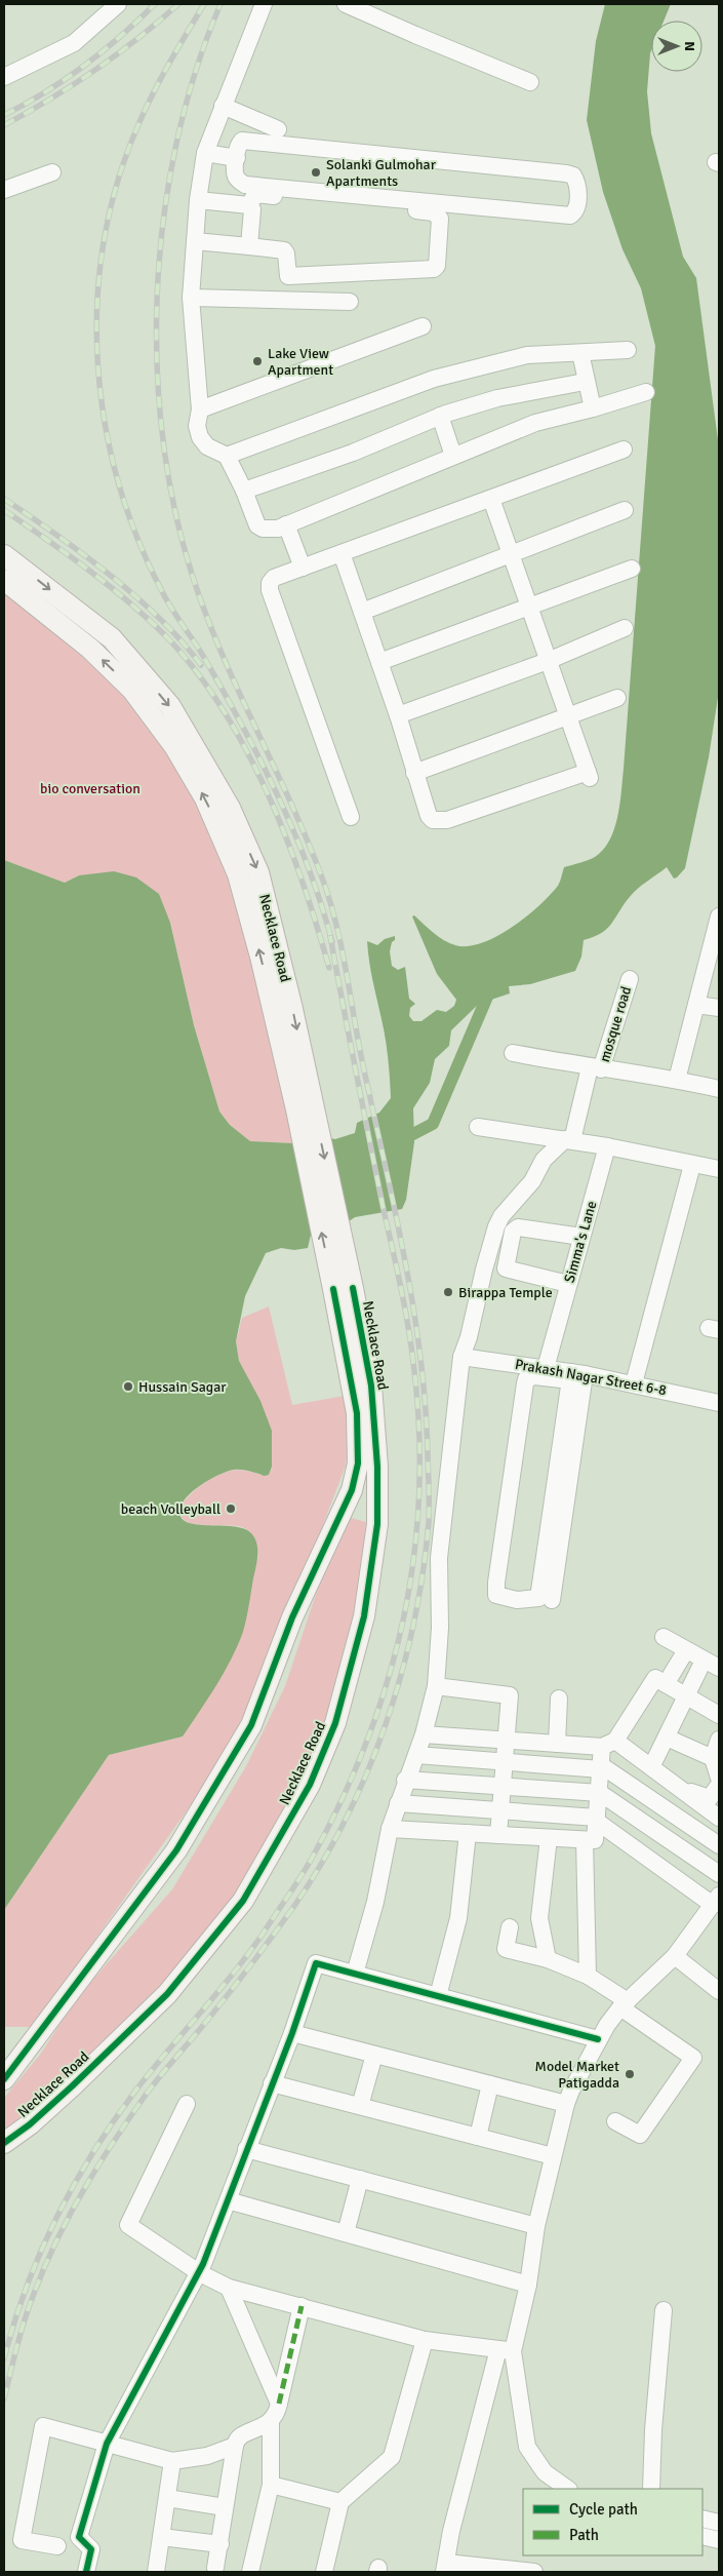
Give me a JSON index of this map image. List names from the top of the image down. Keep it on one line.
{"streets":{"main road":["Necklace Road"],"street":["mosque road","Simma's Lane","Prakash Nagar Street 6-8"]},"crossings":[["Simma's Lane","Prakash Nagar Street 6-8"]],"parks":["bio conversation"],"places":["Solanki Gulmohar Apartments","Lake View Apartment","Birappa Temple","Hussain Sagar","beach Volleyball","Model Market Patigadda"],"legend":["Cycle path","Path"],"north":"right"}
